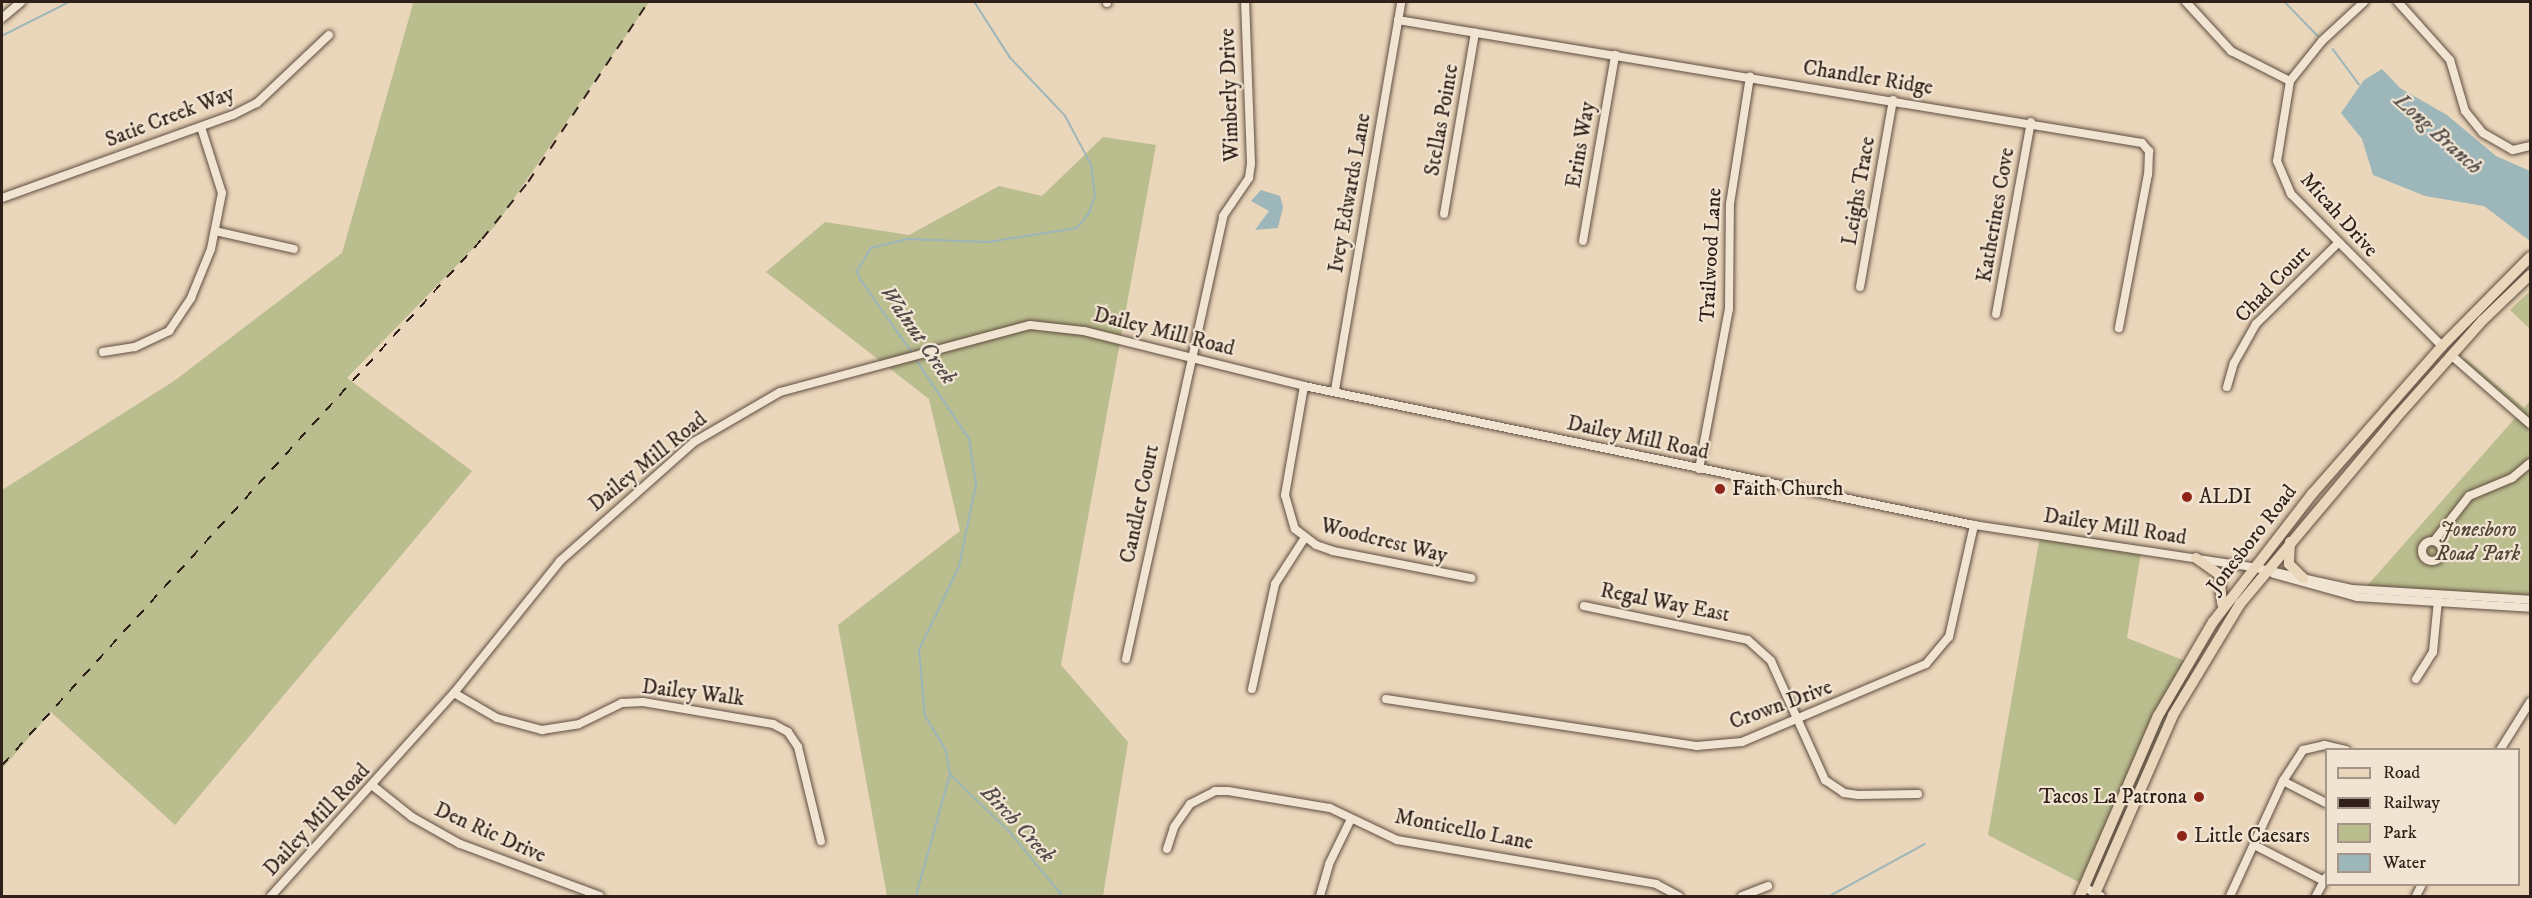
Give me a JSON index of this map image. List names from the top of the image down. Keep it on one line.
{"streets":{"main road":["Jonesboro Road"],"street":["Chandler Ridge","Wimberly Drive","Satie Creek Way","Stellas Pointe","Erins Way","Leighs Trace","Ivey Edwards Lane","Katherines Cove","Micah Drive","Trailwood Lane","Chad Court","Dailey Mill Road","Candler Court","Woodcrest Way","Regal Way East","Dailey Walk","Crown Drive","Monticello Lane","Den Ric Drive"]},"crossings":[["Chandler Ridge","Stellas Pointe"],["Chandler Ridge","Erins Way"],["Chandler Ridge","Leighs Trace"],["Chandler Ridge","Ivey Edwards Lane"],["Chandler Ridge","Katherines Cove"],["Chandler Ridge","Trailwood Lane"],["Wimberly Drive","Dailey Mill Road"],["Wimberly Drive","Candler Court"],["Ivey Edwards Lane","Dailey Mill Road"],["Micah Drive","Chad Court"],["Micah Drive","Jonesboro Road"],["Trailwood Lane","Dailey Mill Road"],["Dailey Mill Road","Candler Court"],["Dailey Mill Road","Jonesboro Road"],["Dailey Mill Road","Woodcrest Way"],["Dailey Mill Road","Dailey Walk"],["Dailey Mill Road","Crown Drive"],["Dailey Mill Road","Den Ric Drive"],["Regal Way East","Crown Drive"]],"water":["Long Branch","Walnut Creek","Birch Creek"],"parks":["Jonesboro Road Park"],"places":["Faith Church","ALDI","Tacos La Patrona","Little Caesars"],"legend":["Road","Railway","Park","Water"]}
